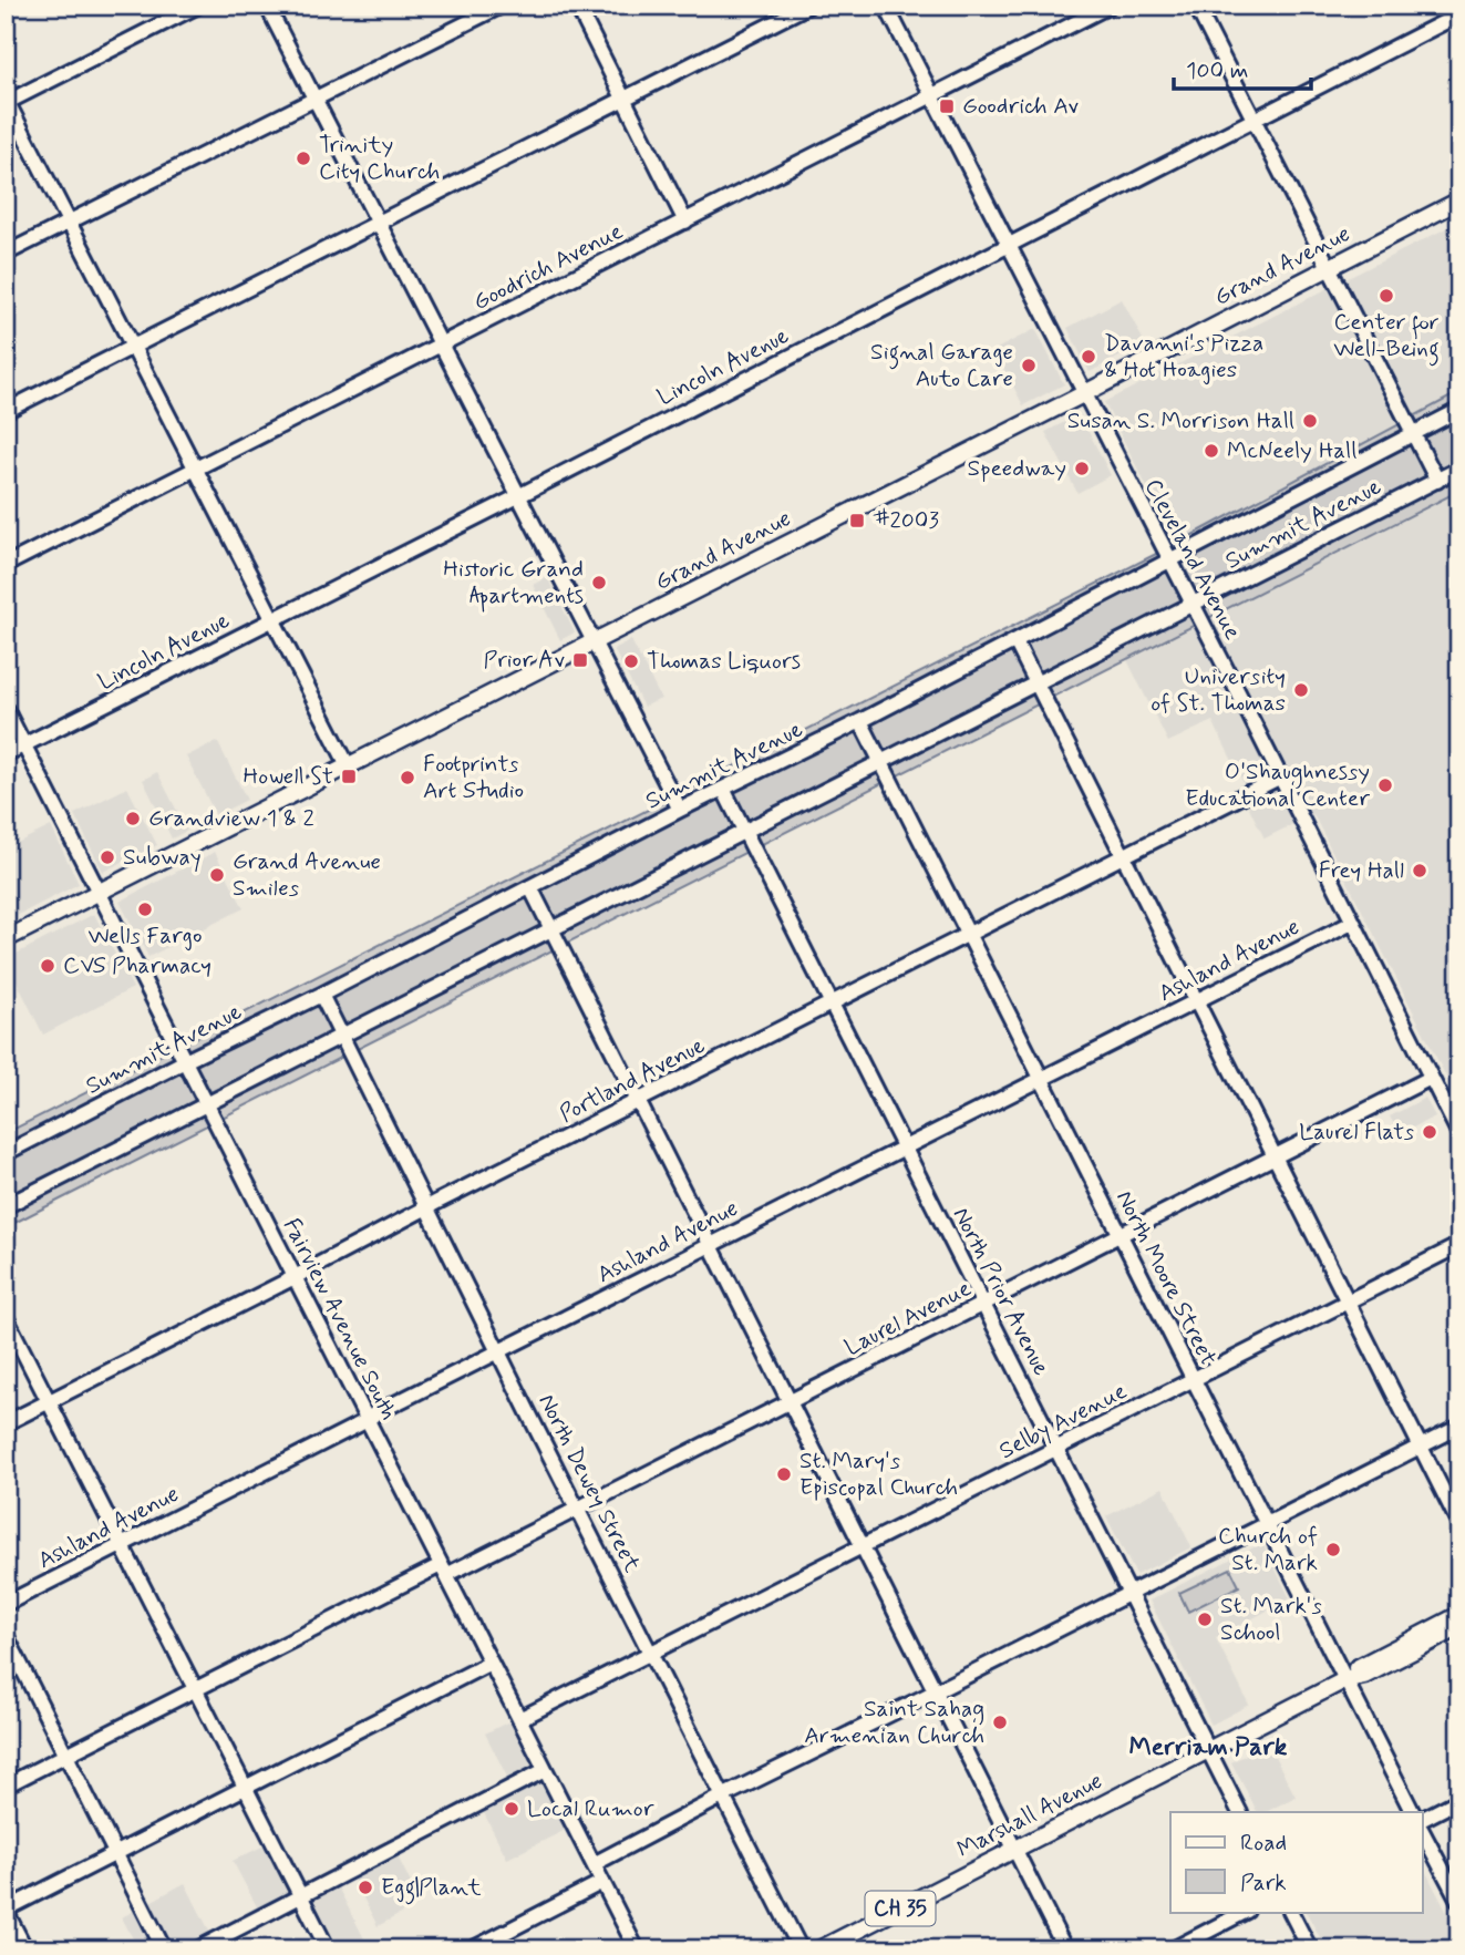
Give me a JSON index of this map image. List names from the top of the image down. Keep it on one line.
{"streets":{"main road":["Grand Avenue","Marshall Avenue","CH 35"],"street":["Goodrich Avenue","Lincoln Avenue","Summit Avenue","Cleveland Avenue","Ashland Avenue","Portland Avenue","North Moore Street","North Prior Avenue","Laurel Avenue","Fairview Avenue South","Selby Avenue","North Dewey Street"]},"crossings":[["Grand Avenue","Cleveland Avenue"],["Grand Avenue","Fairview Avenue South"],["Goodrich Avenue","Cleveland Avenue"],["Lincoln Avenue","Cleveland Avenue"],["Lincoln Avenue","Fairview Avenue South"],["Summit Avenue","Cleveland Avenue"],["Summit Avenue","North Moore Street"],["Summit Avenue","North Prior Avenue"],["Summit Avenue","Fairview Avenue South"],["Summit Avenue","North Dewey Street"],["Cleveland Avenue","Ashland Avenue"],["Cleveland Avenue","Portland Avenue"],["Cleveland Avenue","Laurel Avenue"],["Ashland Avenue","North Moore Street"],["Ashland Avenue","North Prior Avenue"],["Ashland Avenue","Fairview Avenue South"],["Ashland Avenue","North Dewey Street"],["Portland Avenue","North Moore Street"],["Portland Avenue","North Prior Avenue"],["Portland Avenue","Fairview Avenue South"],["Portland Avenue","North Dewey Street"],["North Moore Street","Laurel Avenue"],["North Moore Street","Selby Avenue"],["North Moore Street","Marshall Avenue"],["North Prior Avenue","Laurel Avenue"],["North Prior Avenue","Selby Avenue"],["North Prior Avenue","Marshall Avenue"],["Laurel Avenue","Fairview Avenue South"],["Laurel Avenue","North Dewey Street"],["Fairview Avenue South","Selby Avenue"],["Selby Avenue","North Dewey Street"]],"districts":["Merriam Park"],"places":{"transit":["Goodrich Av","#2003","Prior Av","Howell St"],"other":["Trinity City Church","Center for Well-Being","Davanni's Pizza & Hot Hoagies","Signal Garage Auto Care","Susan S. Morrison Hall","McNeely Hall","Speedway","Historic Grand Apartments","Thomas Liquors","University of St. Thomas","Footprints Art Studio","O'Shaughnessy Educational Center","Grandview 1 & 2","Subway","Frey Hall","Grand Avenue Smiles","Wells Fargo","CVS Pharmacy","Laurel Flats","St. Mary's Episcopal Church","Church of St. Mark","St. Mark's School","Saint Sahag Armenian Church","Local Rumor","Egg|Plant"]},"legend":["Road","Park"],"scale_bar":"100 m"}
